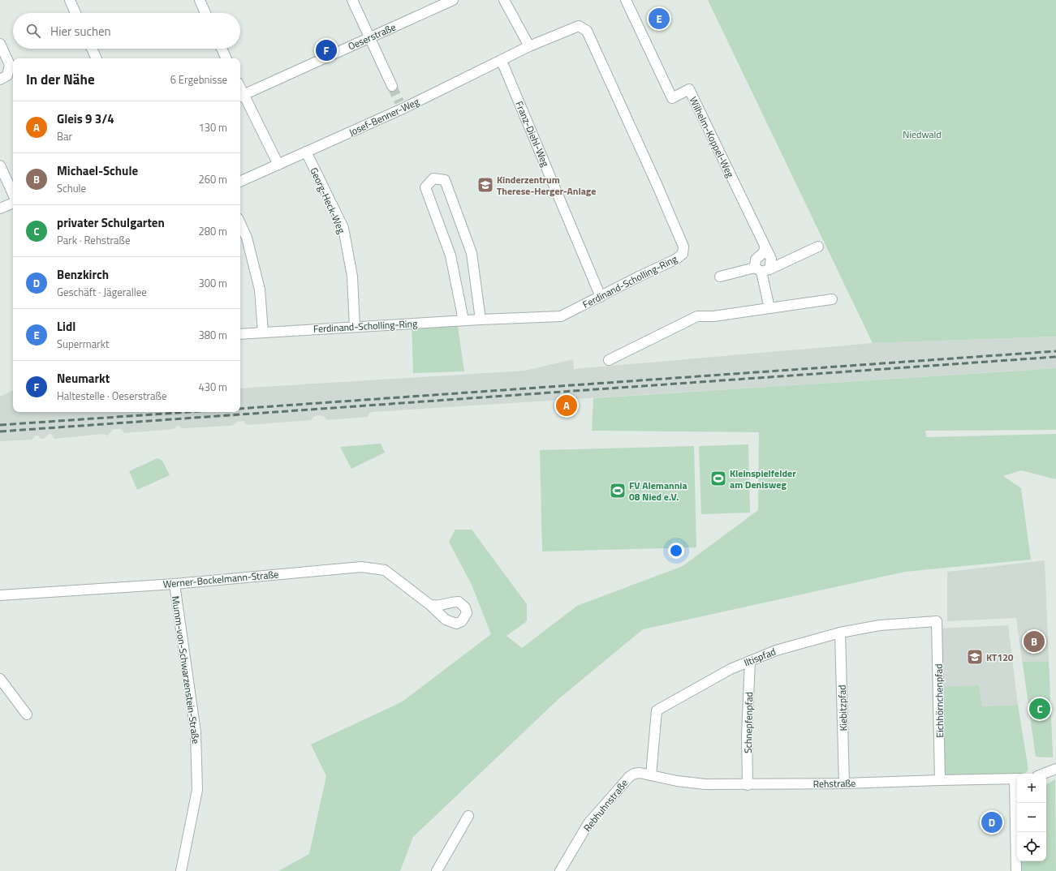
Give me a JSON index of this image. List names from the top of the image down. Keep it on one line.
{"streets":{"street":["Oeserstraße","Josef-Benner-Weg","Franz-Diehl-Weg","Wilhelm-Koppel-Weg","Georg-Heck-Weg","Ferdinand-Scholling-Ring","Werner-Bockelmann-Straße","Iltispfad","Mumm-von-Schwarzenstein-Straße","Eichhörnchenpfad","Kiebitzpfad","Schnepfenpfad","Rehstraße","Rebhuhnstraße"]},"crossings":[["Josef-Benner-Weg","Franz-Diehl-Weg"],["Josef-Benner-Weg","Georg-Heck-Weg"],["Josef-Benner-Weg","Ferdinand-Scholling-Ring"],["Franz-Diehl-Weg","Ferdinand-Scholling-Ring"],["Georg-Heck-Weg","Ferdinand-Scholling-Ring"],["Werner-Bockelmann-Straße","Mumm-von-Schwarzenstein-Straße"],["Iltispfad","Eichhörnchenpfad"],["Iltispfad","Kiebitzpfad"],["Iltispfad","Schnepfenpfad"],["Iltispfad","Rehstraße"],["Iltispfad","Rebhuhnstraße"],["Eichhörnchenpfad","Rehstraße"],["Kiebitzpfad","Rehstraße"],["Schnepfenpfad","Rehstraße"],["Rehstraße","Rebhuhnstraße"]],"parks":["Niedwald"],"places":{"school or university":["Kinderzentrum Therese-Herger-Anlage","KT120"],"sports":["Kleinspielfelder am Denisweg","FV Alemannia 08 Nied e.V."]},"page":{"pins":["E","F","A","B","C","D"],"search":"Hier suchen","heading":["In der Nähe","6 Ergebnisse"],"list":[{"mark":"A","name":"Gleis 9 3/4","note":"Bar","value":"130 m"},{"mark":"B","name":"Michael-Schule","note":"Schule","value":"260 m"},{"mark":"C","name":"privater Schulgarten","note":"Park · Rehstraße","value":"280 m"},{"mark":"D","name":"Benzkirch","note":"Geschäft · Jägerallee","value":"300 m"},{"mark":"E","name":"Lidl","note":"Supermarkt","value":"380 m"},{"mark":"F","name":"Neumarkt","note":"Haltestelle · Oeserstraße","value":"430 m"}],"map_buttons":["+","−"]}}
